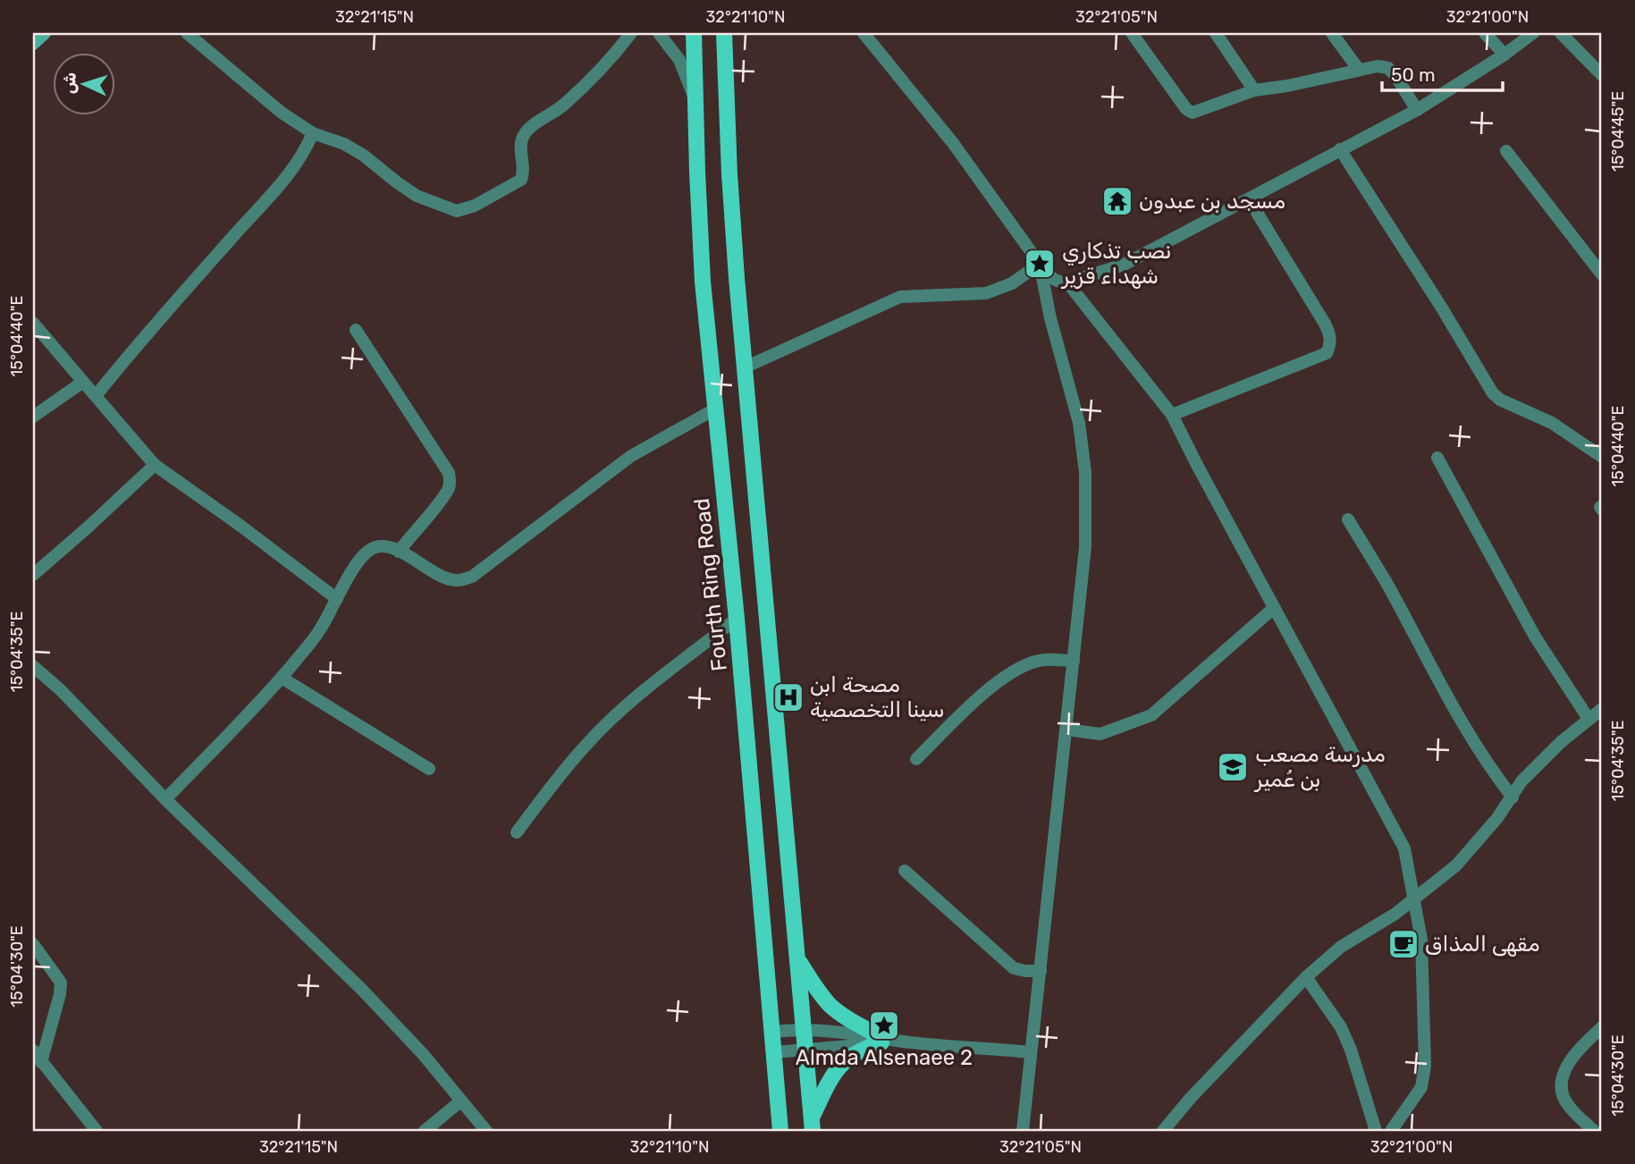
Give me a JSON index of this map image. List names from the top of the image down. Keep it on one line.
{"streets":{"main road":["Fourth Ring Road"]},"places":{"temple":["مسجد بن عبدون"],"place":["نصب تذكاري شهداء قزير","Almda Alsenaee 2"],"hospital":["مصحة ابن سينا التخصصية"],"school or university":["مدرسة مصعب بن عُمير"],"cafe":["مقهى المذاق"]},"scale_bar":"50 m","north":"left","coordinates":["32°21'15\"N","32°21'10\"N","32°21'05\"N","32°21'00\"N","15°04'45\"E","15°04'40\"E","15°04'35\"E","15°04'30\"E"]}
